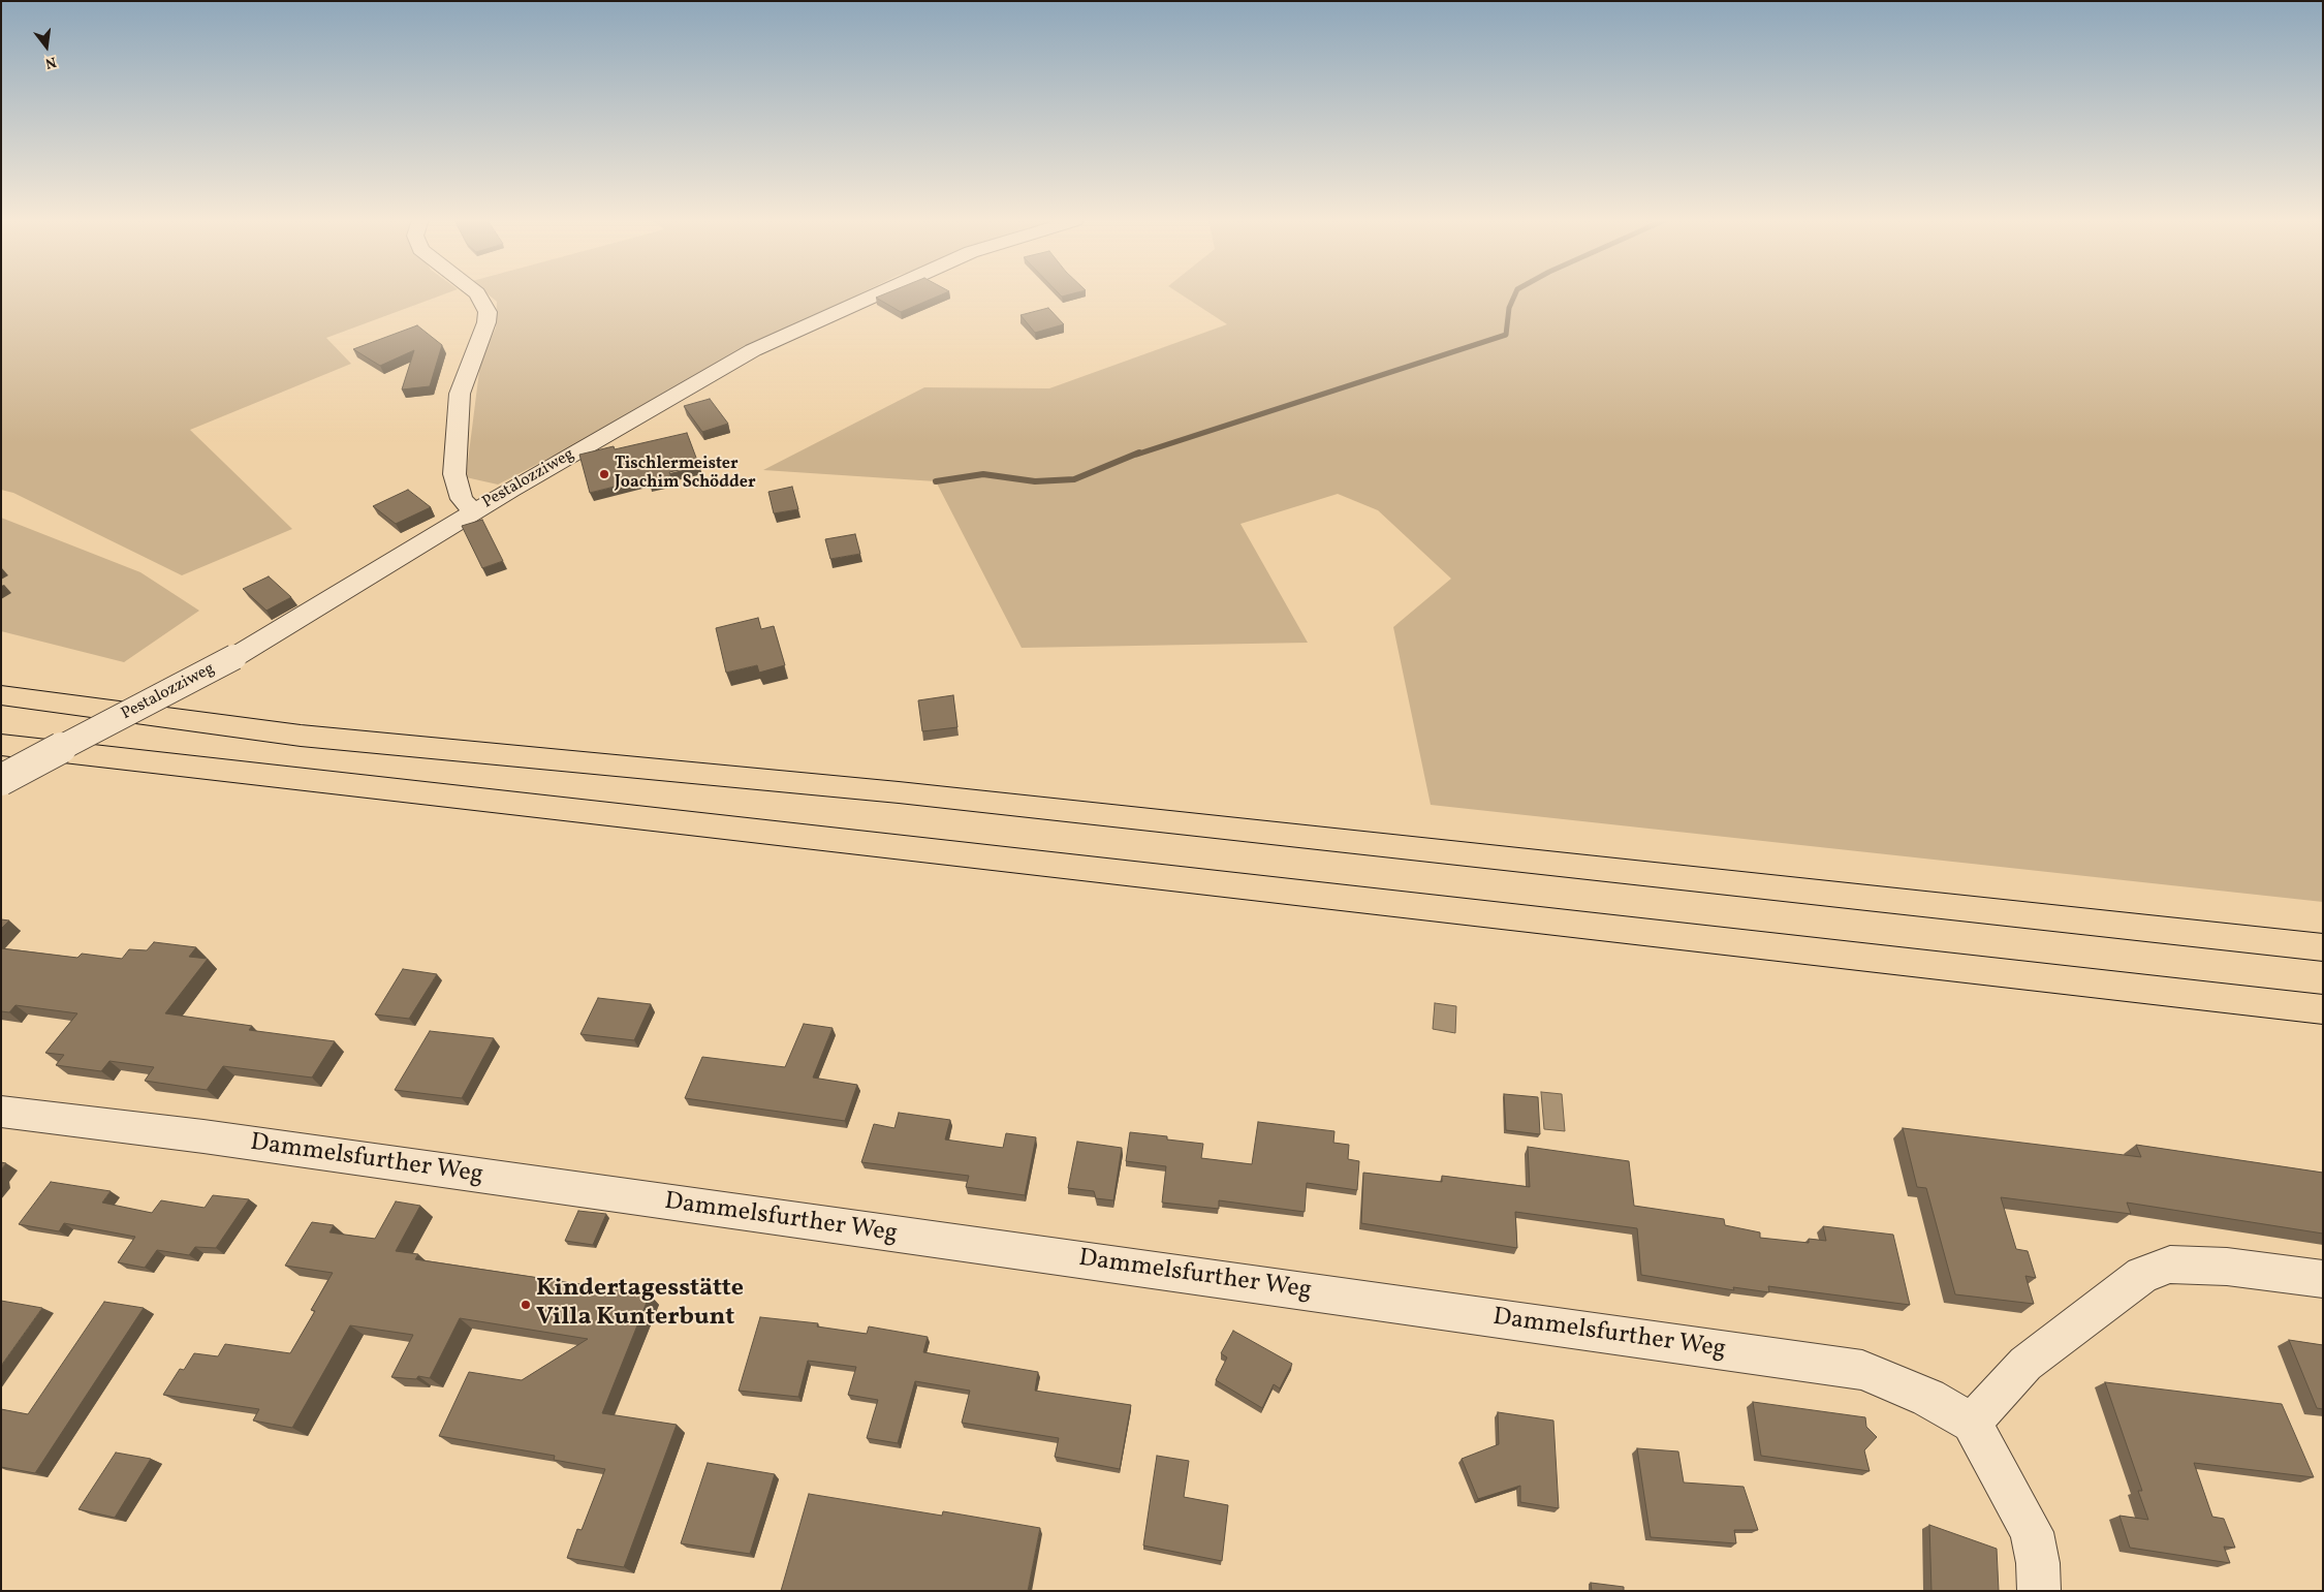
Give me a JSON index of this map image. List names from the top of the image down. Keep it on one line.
{"streets":{"street":["Pestalozziweg","Dammelsfurther Weg"]},"places":["Tischlermeister Joachim Schödder","Kindertagesstätte Villa Kunterbunt"],"north":"bottom"}
